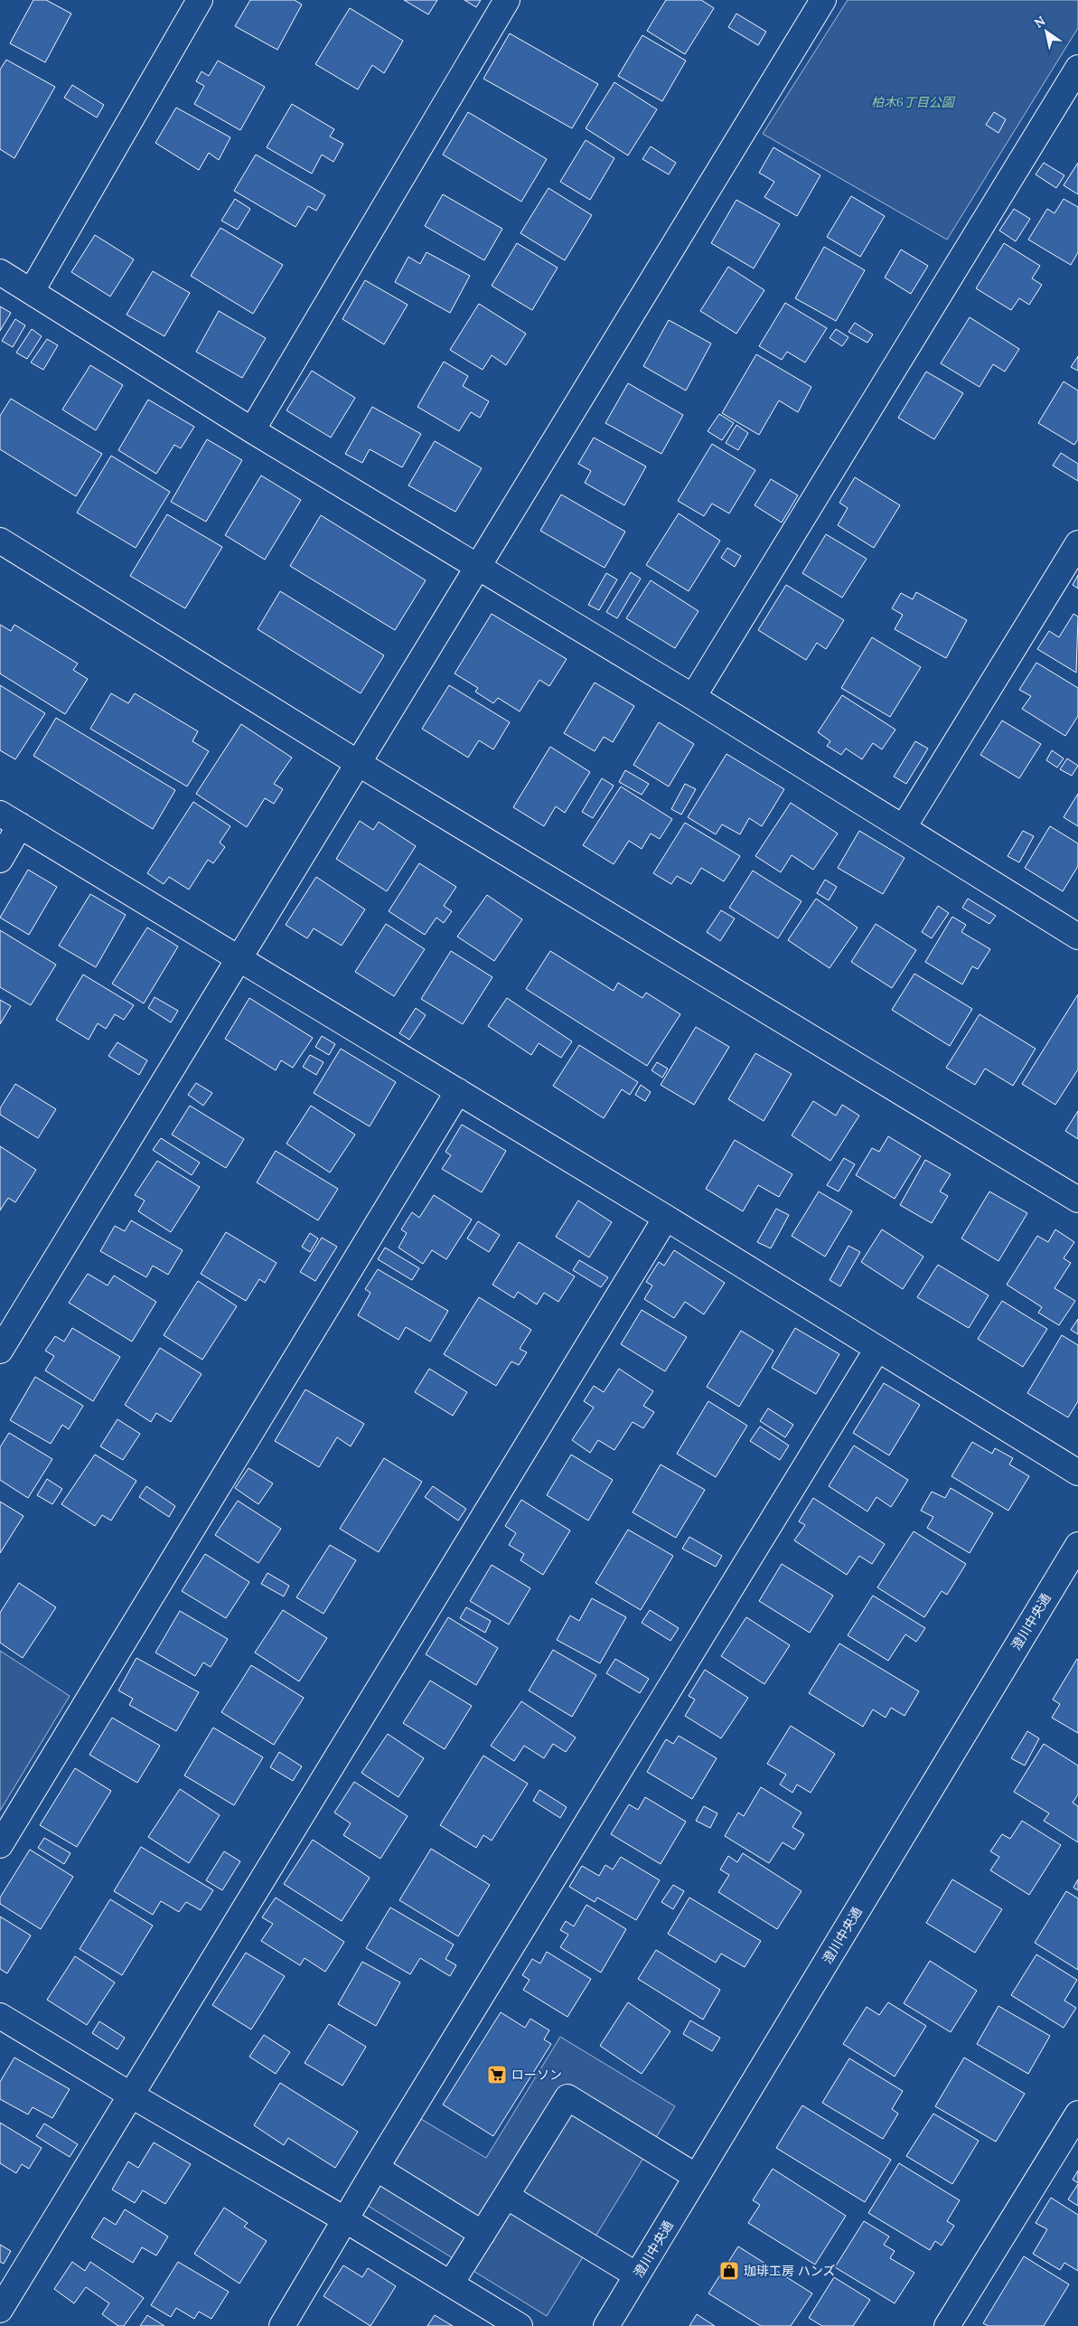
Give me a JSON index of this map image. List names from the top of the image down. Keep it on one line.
{"streets":{"street":["澄川中央通"]},"parks":["柏木6丁目公園"],"places":{"supermarket":["ローソン"],"shop":["珈琲工房 ハンズ"]},"north":"top left"}
